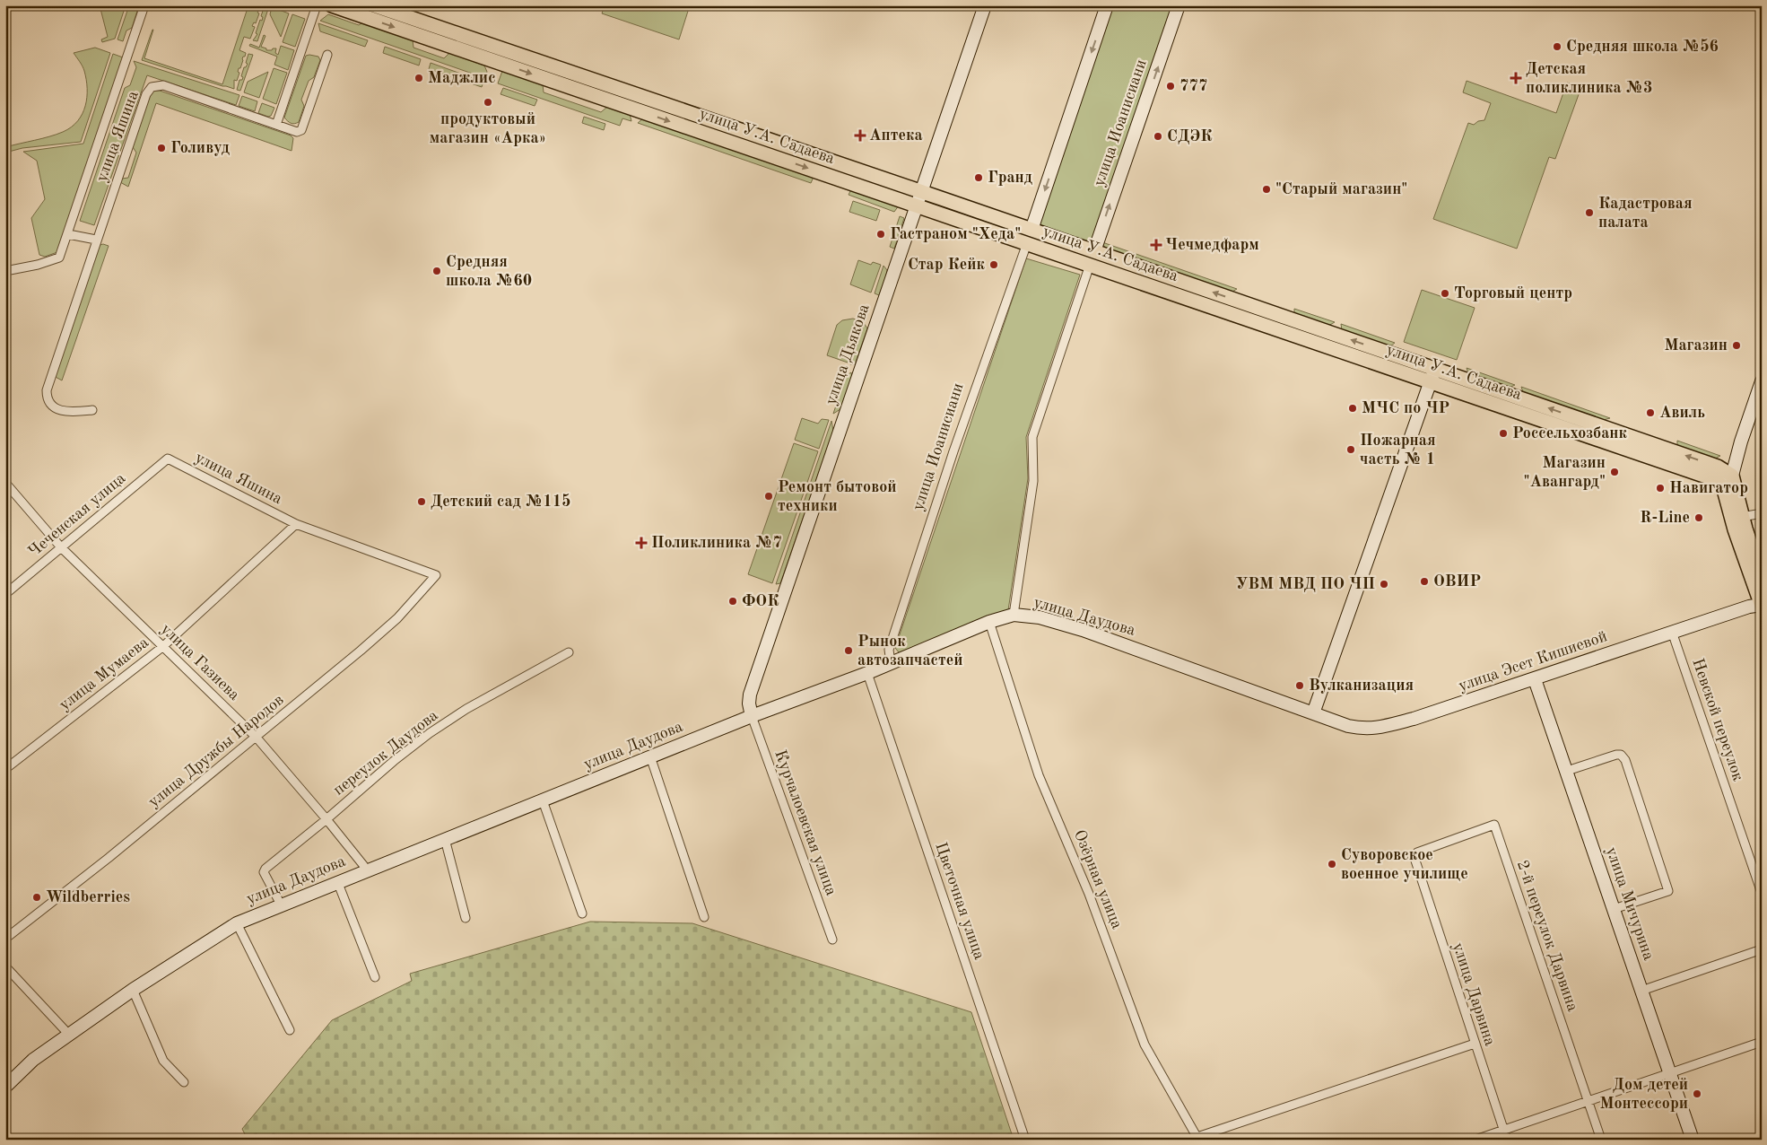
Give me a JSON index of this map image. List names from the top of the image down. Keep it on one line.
{"streets":{"main road":["улица У.А. Садаева"],"street":["улица Иоанисиани","улица Яшина","улица Дьякова","Чеченская улица","улица Даудова","улица Эсет Кишиевой","улица Газиева","улица Мумаева","Невской переулок","улица Дружбы Народов","переулок Даудова","Курчалоевская улица","Озёрная улица","Цветочная улица","улица Мичурина","2-й переулок Дарвина","улица Дарвина"]},"crossings":[["улица Иоанисиани","улица У.А. Садаева"],["улица Иоанисиани","улица Даудова"],["улица Яшина","Чеченская улица"],["улица Яшина","улица Мумаева"],["улица Яшина","улица Дружбы Народов"],["улица У.А. Садаева","улица Дьякова"],["улица Дьякова","улица Даудова"],["улица Дьякова","Курчалоевская улица"],["Чеченская улица","улица Газиева"],["улица Даудова","улица Эсет Кишиевой"],["улица Даудова","улица Газиева"],["улица Даудова","переулок Даудова"],["улица Даудова","Курчалоевская улица"],["улица Даудова","Озёрная улица"],["улица Даудова","Цветочная улица"],["улица Эсет Кишиевой","Невской переулок"],["улица Эсет Кишиевой","улица Мичурина"],["улица Газиева","улица Мумаева"],["улица Газиева","улица Дружбы Народов"],["улица Газиева","переулок Даудова"],["2-й переулок Дарвина","улица Дарвина"]],"places":{"other":["Средняя школа №56","Маджлис","777","продуктовый магазин «Арка»","СДЭК","Голивуд","Гранд","\"Старый магазин\"","Кадастровая палата","Гастраном \"Хеда\"","Стар Кейк","Средняя школа №60","Торговый центр","Магазин","МЧС по ЧР","Авиль","Россельхозбанк","Пожарная часть № 1","Магазин \"Авангард\"","Навигатор","Ремонт бытовой техники","Детский сад №115","R-Line","ОВИР","УВМ МВД ПО ЧП","ФОК","Рынок автозапчастей","Вулканизация","Суворовское военное училище","Wildberries","Дом детей Монтессори"],"health":["Детская поликлиника №3","Аптека","Чечмедфарм","Поликлиника №7"]}}
